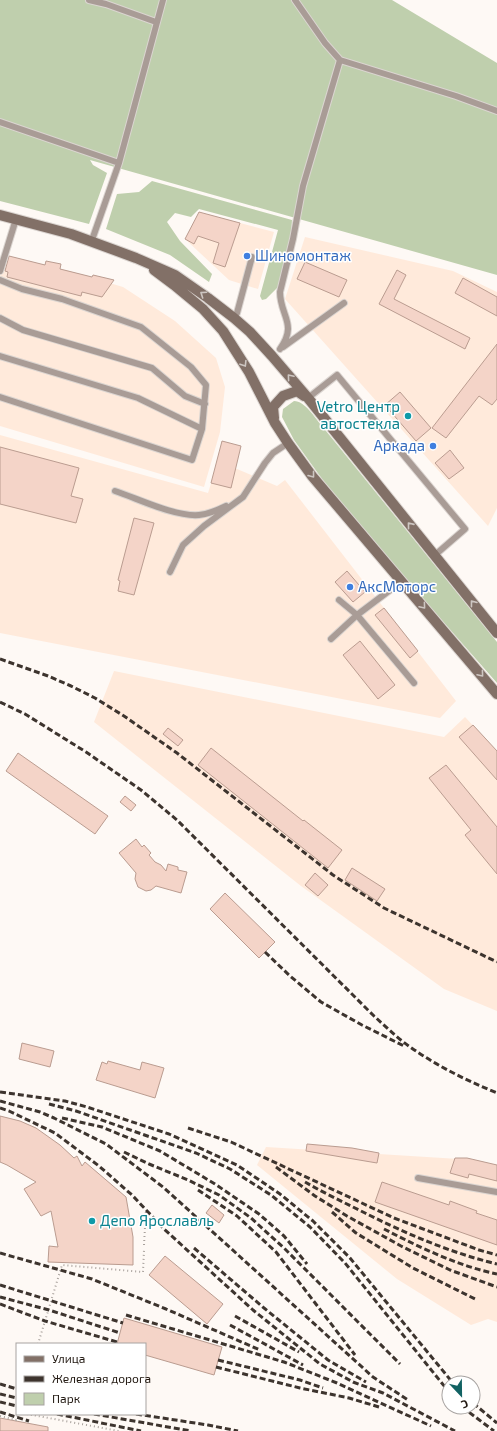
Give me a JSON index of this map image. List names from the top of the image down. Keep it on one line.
{"places":["Шиномонтаж","Vetro Центр автостекла","Аркада","АксМоторс","Депо Ярославль"],"legend":["Улица","Железная дорога","Парк"],"north":"bottom"}
